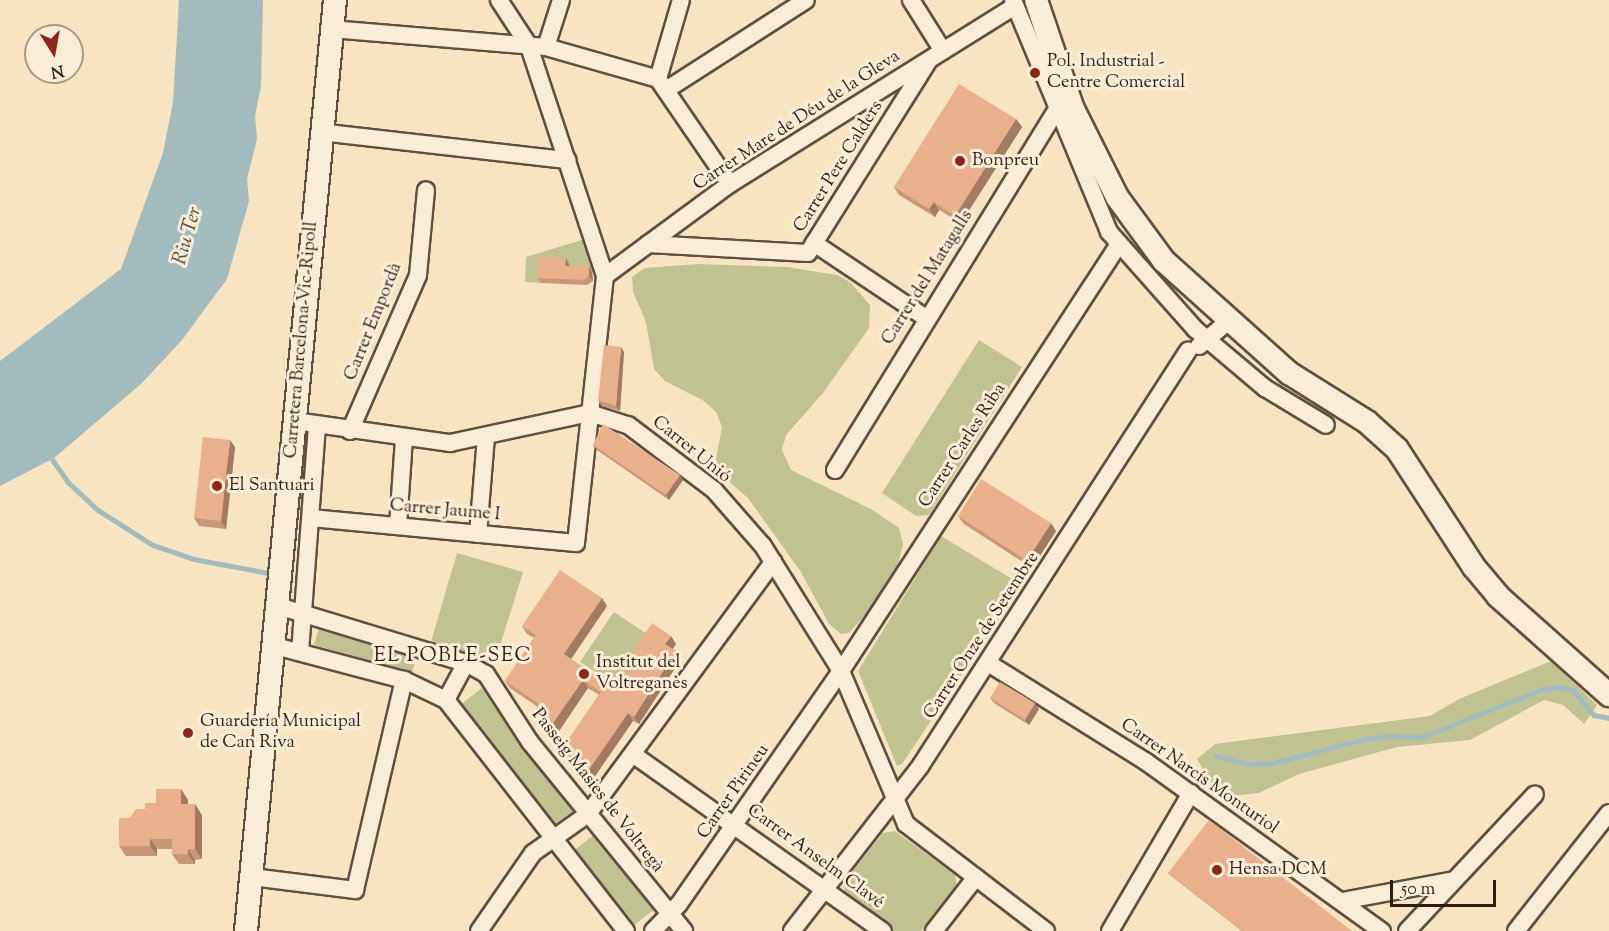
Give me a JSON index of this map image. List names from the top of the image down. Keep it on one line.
{"streets":{"street":["Carrer Mare de Déu de la Gleva","Carrer Pere Calders","Carrer del Matagalls","Carrer Empordà","Carretera Barcelona-Vic-Ripoll","Carrer Carles Riba","Carrer Unió","Carrer Jaume I","Carrer Onze de Setembre","Carrer Narcís Monturiol","Passeig Masies de Voltregà","Carrer Pirineu","Carrer Anselm Clavé"]},"crossings":[["Carrer Mare de Déu de la Gleva","Carrer Pere Calders"],["Carrer Empordà","Carrer Unió"],["Carretera Barcelona-Vic-Ripoll","Carrer Unió"],["Carretera Barcelona-Vic-Ripoll","Passeig Masies de Voltregà"],["Carrer Carles Riba","Carrer Unió"],["Carrer Carles Riba","Carrer Pirineu"],["Carrer Unió","Carrer Jaume I"],["Carrer Unió","Carrer Onze de Setembre"],["Carrer Unió","Carrer Pirineu"],["Carrer Onze de Setembre","Carrer Narcís Monturiol"],["Carrer Onze de Setembre","Carrer Anselm Clavé"],["Passeig Masies de Voltregà","Carrer Pirineu"],["Carrer Pirineu","Carrer Anselm Clavé"]],"districts":["EL POBLE-SEC"],"water":["Riu Ter"],"places":["Pol. Industrial - Centre Comercial","Bonpreu","El Santuari","Institut del Voltreganès","Guardería Municipal de Can Riva","Hensa DCM"],"scale_bar":"50 m","north":"bottom"}
